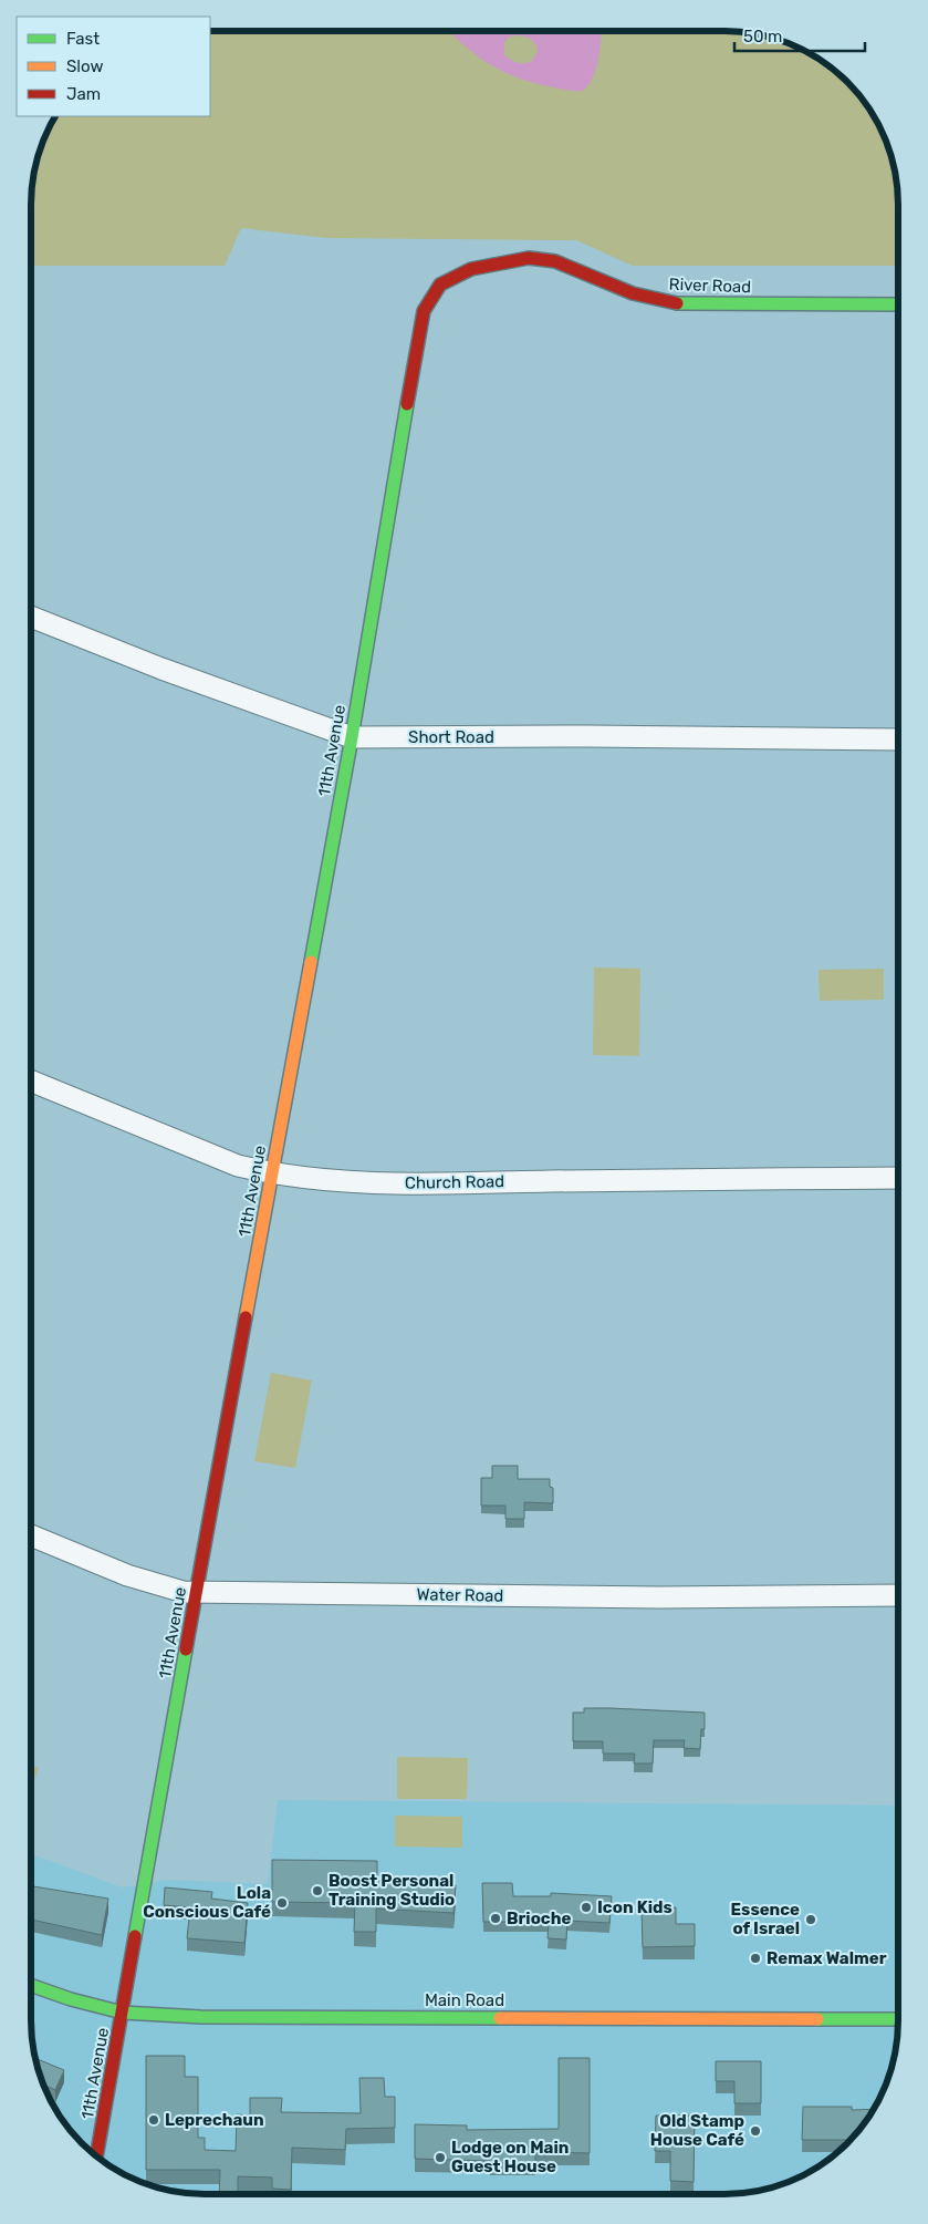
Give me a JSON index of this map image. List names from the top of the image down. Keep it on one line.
{"streets":{"street":["River Road","Short Road","11th Avenue","Church Road","Water Road","Main Road"]},"crossings":[["River Road","11th Avenue"],["Short Road","11th Avenue"],["11th Avenue","Church Road"],["11th Avenue","Water Road"],["11th Avenue","Main Road"]],"places":["Boost Personal Training Studio","Lola Conscious Café","Icon Kids","Brioche","Essence of Israel","Remax Walmer","Leprechaun","Old Stamp House Café","Lodge on Main Guest House"],"legend":["Fast","Slow","Jam"],"scale_bar":"50 m"}
